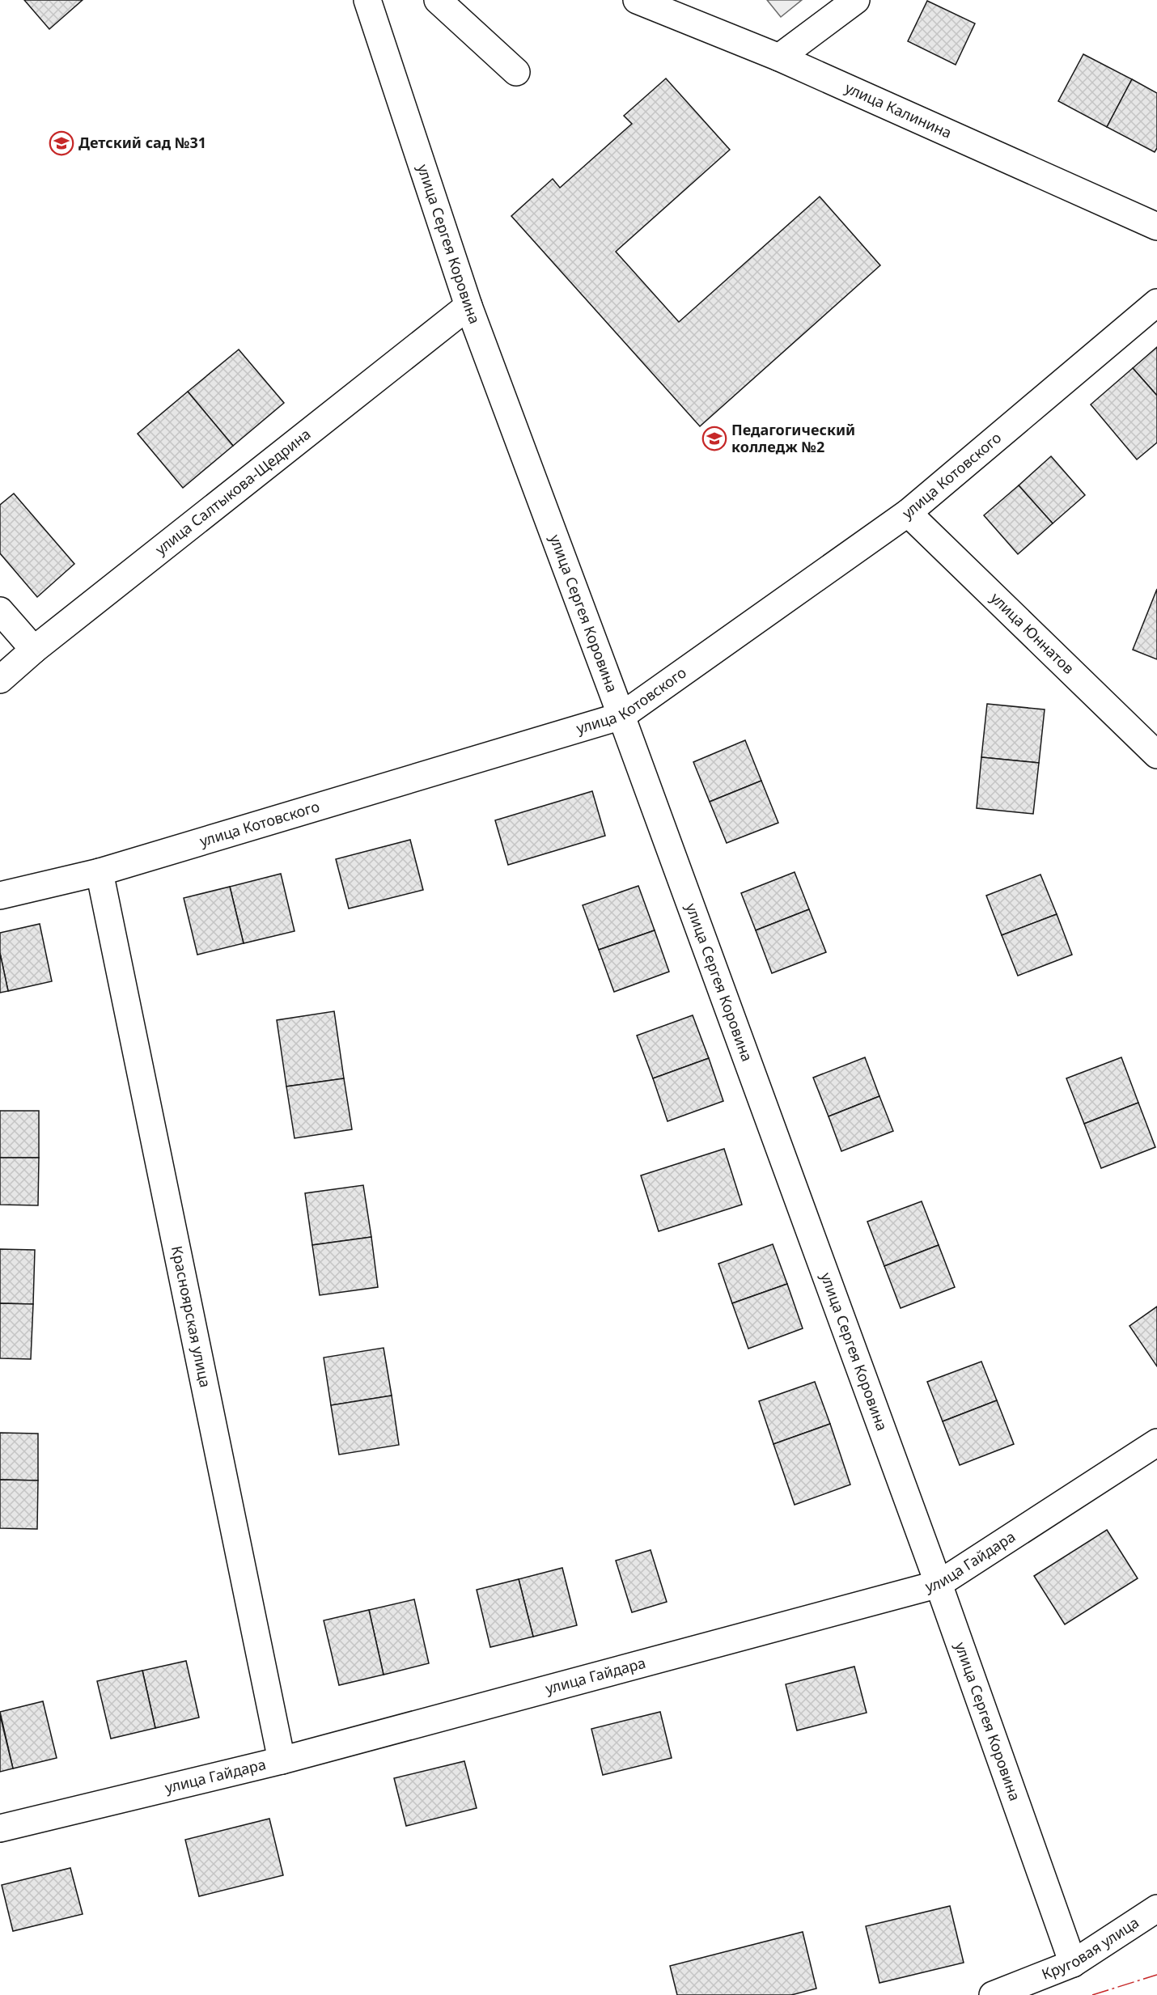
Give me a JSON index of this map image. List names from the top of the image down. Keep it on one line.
{"streets":{"street":["улица Калинина","улица Сергея Коровина","улица Котовского","улица Салтыкова-Щедрина","улица Юннатов","Красноярская улица","улица Гайдара","Круговая улица"]},"crossings":[["улица Сергея Коровина","улица Котовского"],["улица Сергея Коровина","улица Салтыкова-Щедрина"],["улица Сергея Коровина","улица Гайдара"],["улица Сергея Коровина","Круговая улица"],["улица Котовского","улица Юннатов"],["улица Котовского","Красноярская улица"],["Красноярская улица","улица Гайдара"]],"places":{"school or university":["Детский сад №31","Педагогический колледж №2"]}}
